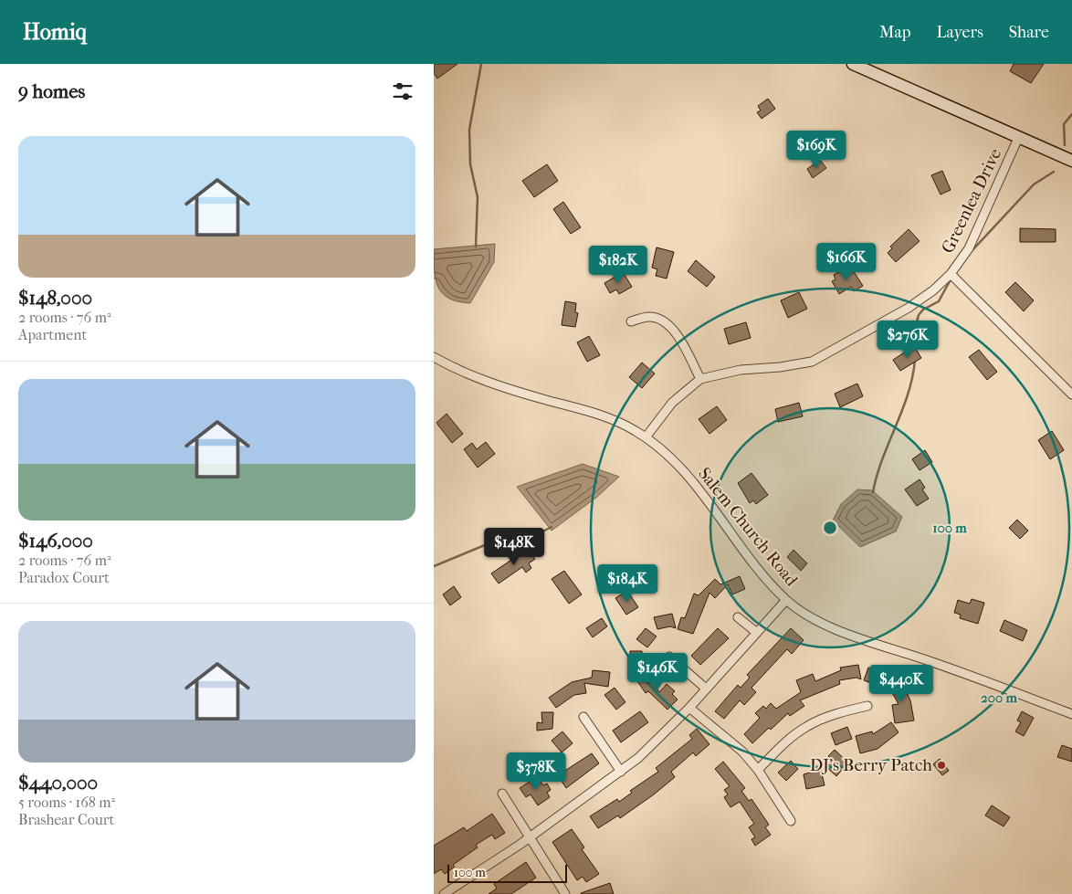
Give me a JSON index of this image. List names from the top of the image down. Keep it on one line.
{"streets":{"street":["Greenlea Drive","Salem Church Road"]},"crossings":[["Greenlea Drive","Salem Church Road"]],"places":["DJ's Berry Patch"],"scale_bar":"100 m","page":{"header":"Homiq","nav":["Map","Layers","Share"],"heading":"9 homes","list":[{"name":"$148,000","note":"2 rooms · 76 m² · Apartment"},{"name":"$146,000","note":"2 rooms · 76 m² · Paradox Court"},{"name":"$440,000","note":"5 rooms · 168 m² · Brashear Court"}],"price":["$169K","$166K","$182K","$276K","$148K","$184K","$146K","$440K","$378K"],"scale":"100 m"},"rings":["100 m","200 m"]}
